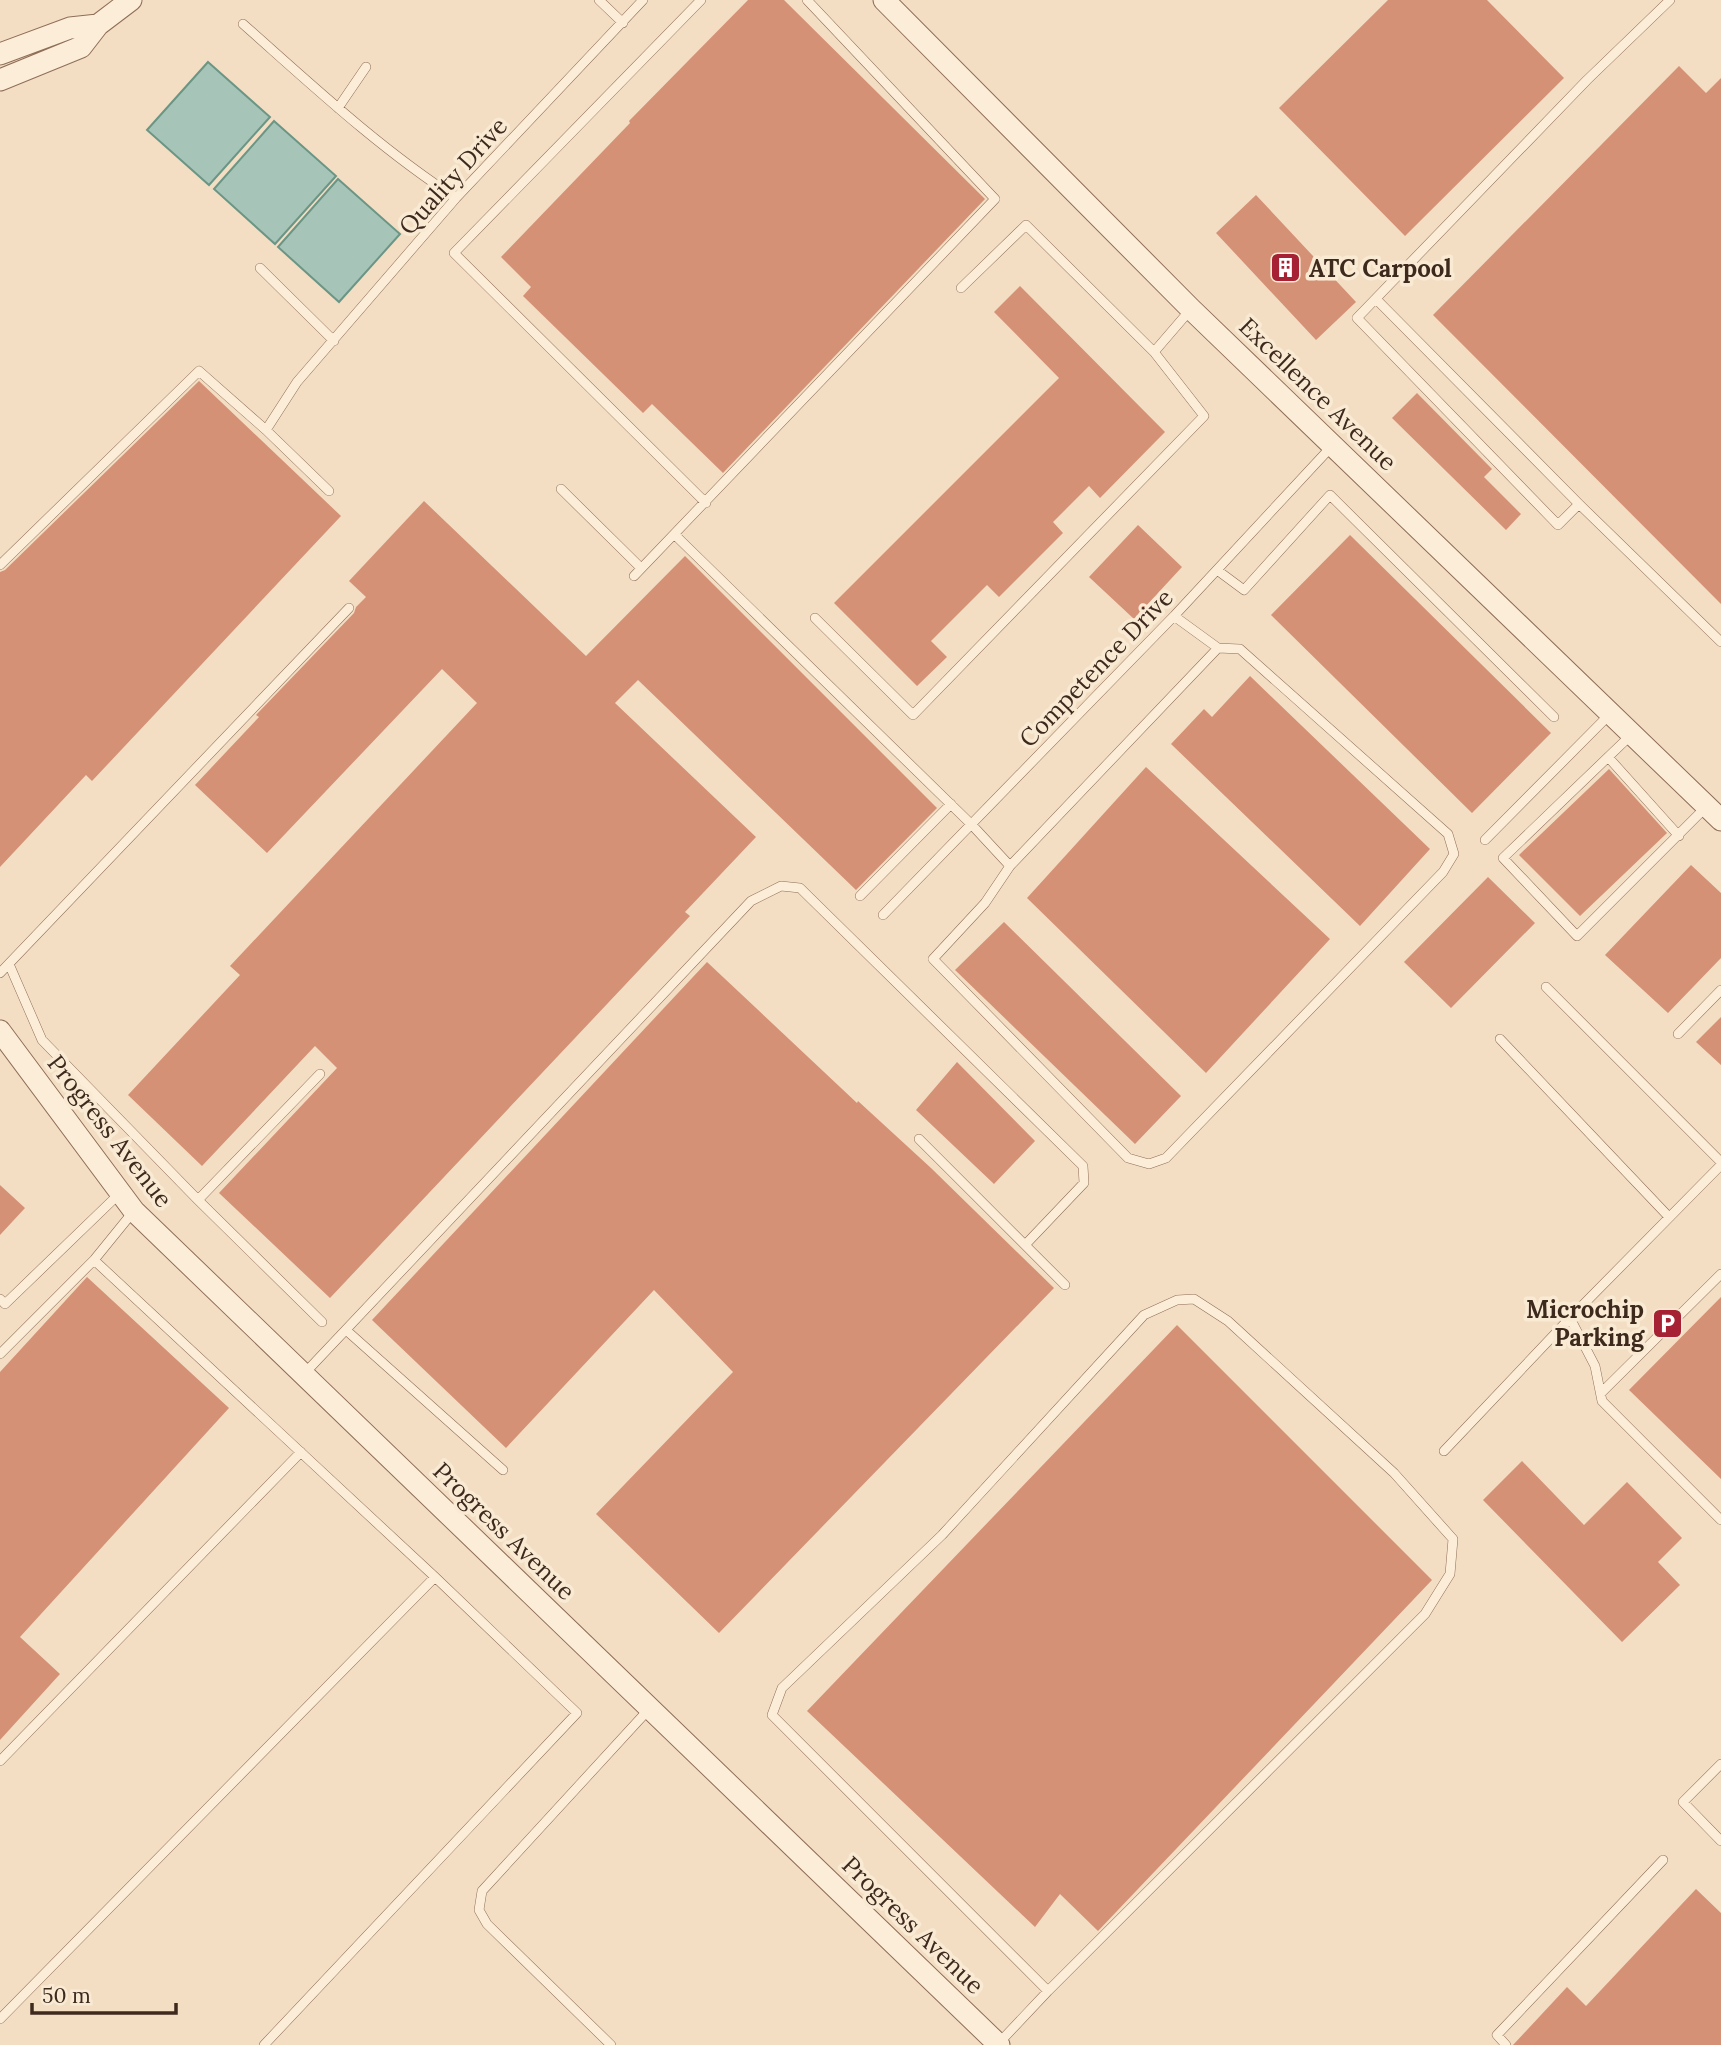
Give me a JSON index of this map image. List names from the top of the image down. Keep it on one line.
{"streets":{"street":["Excellence Avenue","Progress Avenue"],"lane":["Quality Drive","Competence Drive"]},"crossings":[["Excellence Avenue","Competence Drive"]],"places":{"building":["ATC Carpool"],"parking":["Microchip Parking"]},"scale_bar":"50 m"}
